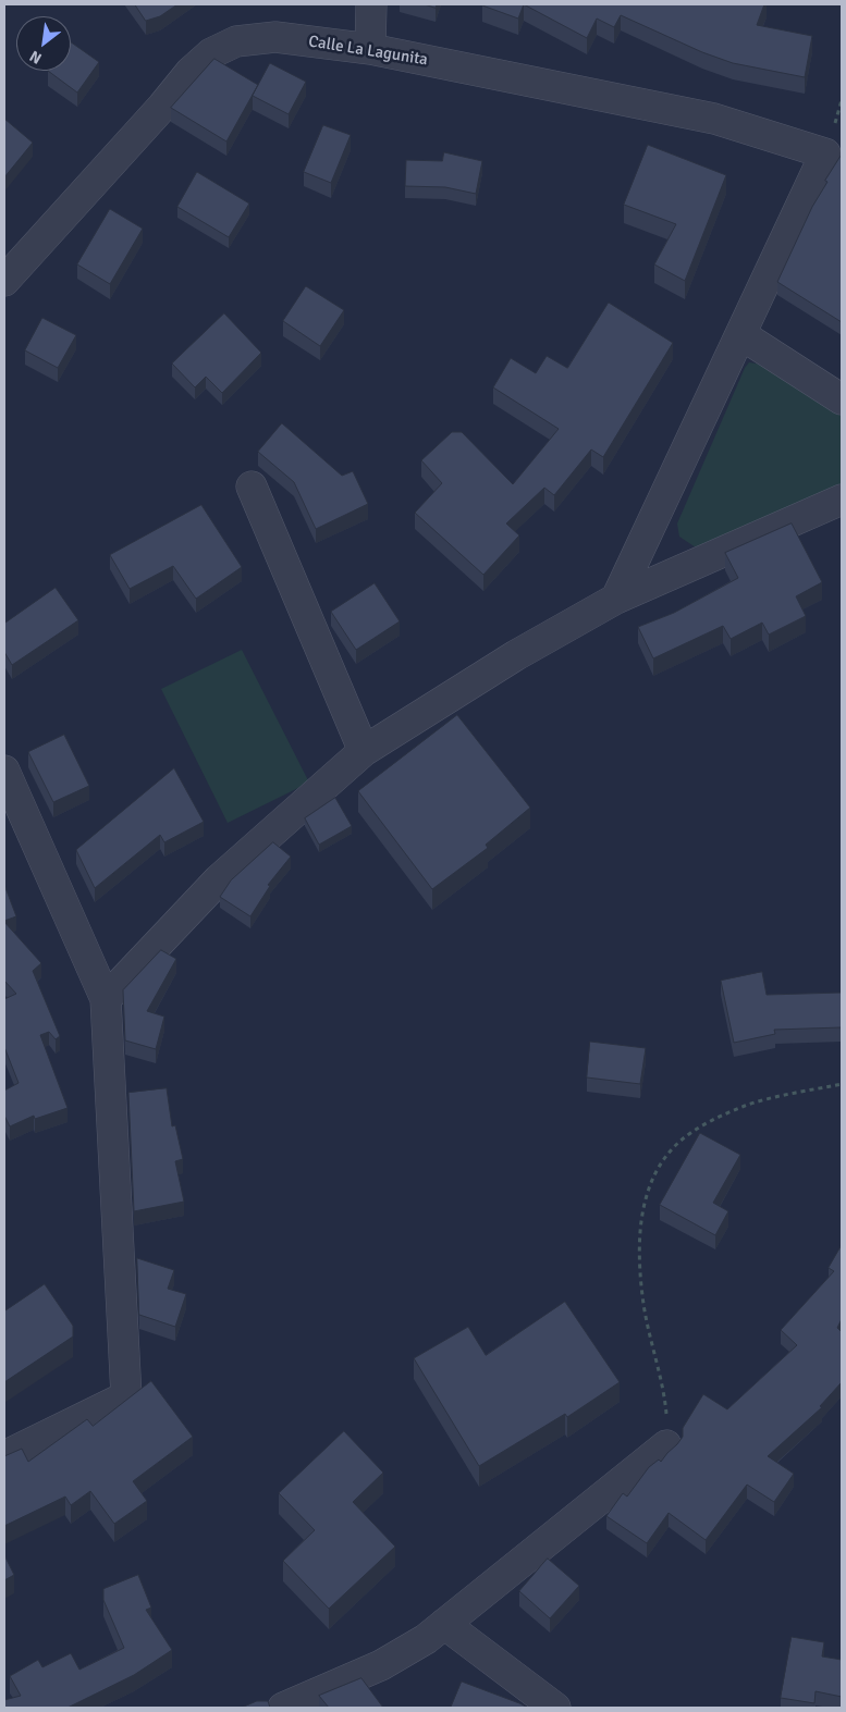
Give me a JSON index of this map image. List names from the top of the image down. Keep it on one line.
{"streets":{"street":["Calle La Lagunita"]},"north":"bottom left"}
